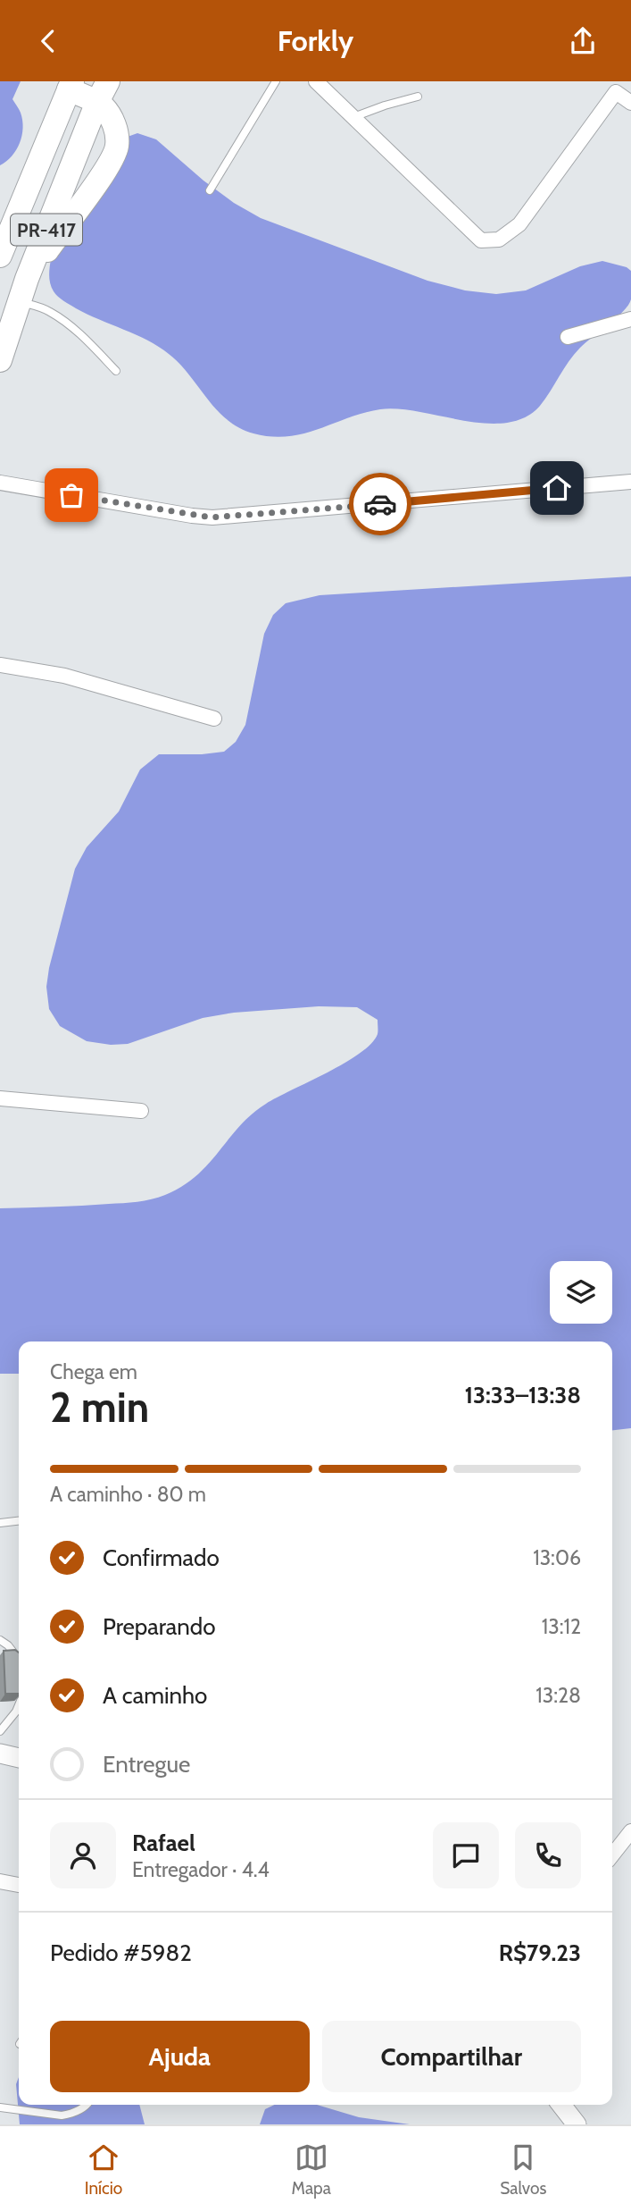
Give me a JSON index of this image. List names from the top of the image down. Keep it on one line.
{"streets":{"main road":["PR-417"]},"page":{"header":"Forkly","heading":["2 min","Chega em","13:33–13:38"],"panel":["Rafael","Entregador · 4.4","Pedido #5982","R$79.23"],"bar":"A caminho · 80 m","list":[["Confirmado","13:06"],["Preparando","13:12"],["A caminho","13:28"],"Entregue"],"buttons":["Ajuda","Compartilhar"],"tabs":["Início","Mapa","Salvos"]}}
